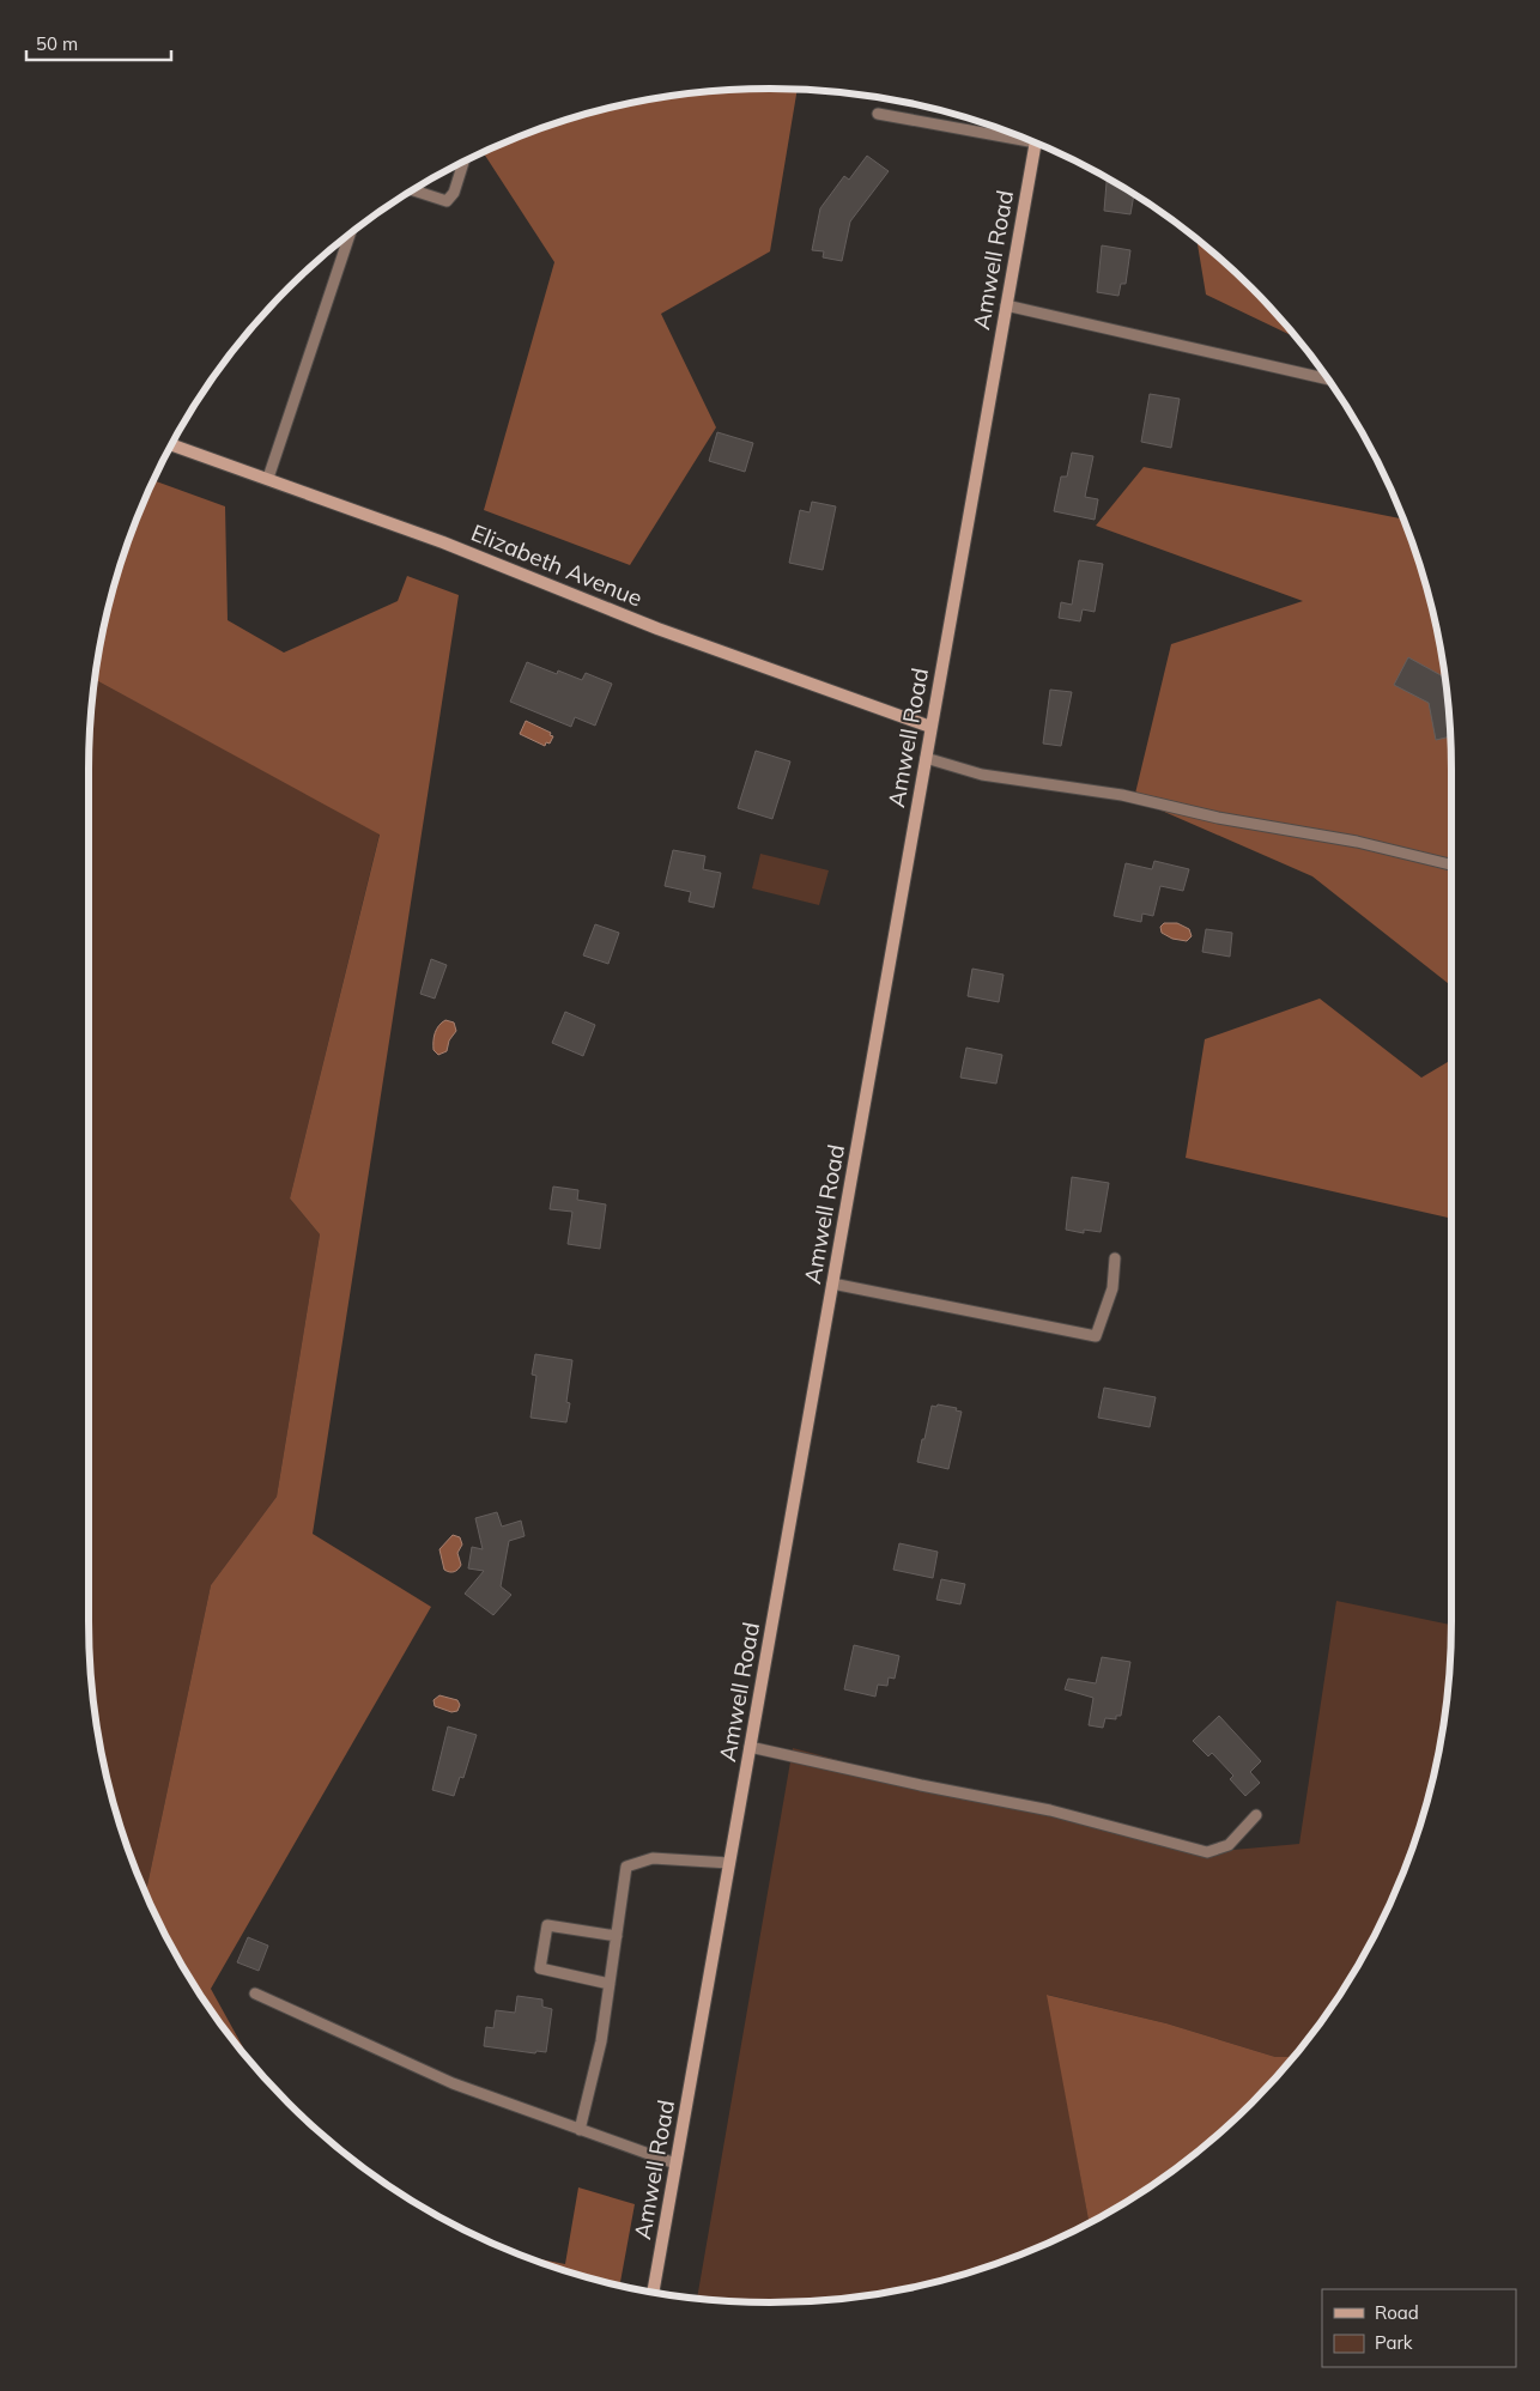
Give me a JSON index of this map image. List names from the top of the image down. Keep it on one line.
{"streets":{"main road":["Amwell Road","Elizabeth Avenue"]},"crossings":[["Amwell Road","Elizabeth Avenue"]],"legend":["Road","Park"],"scale_bar":"50 m"}
